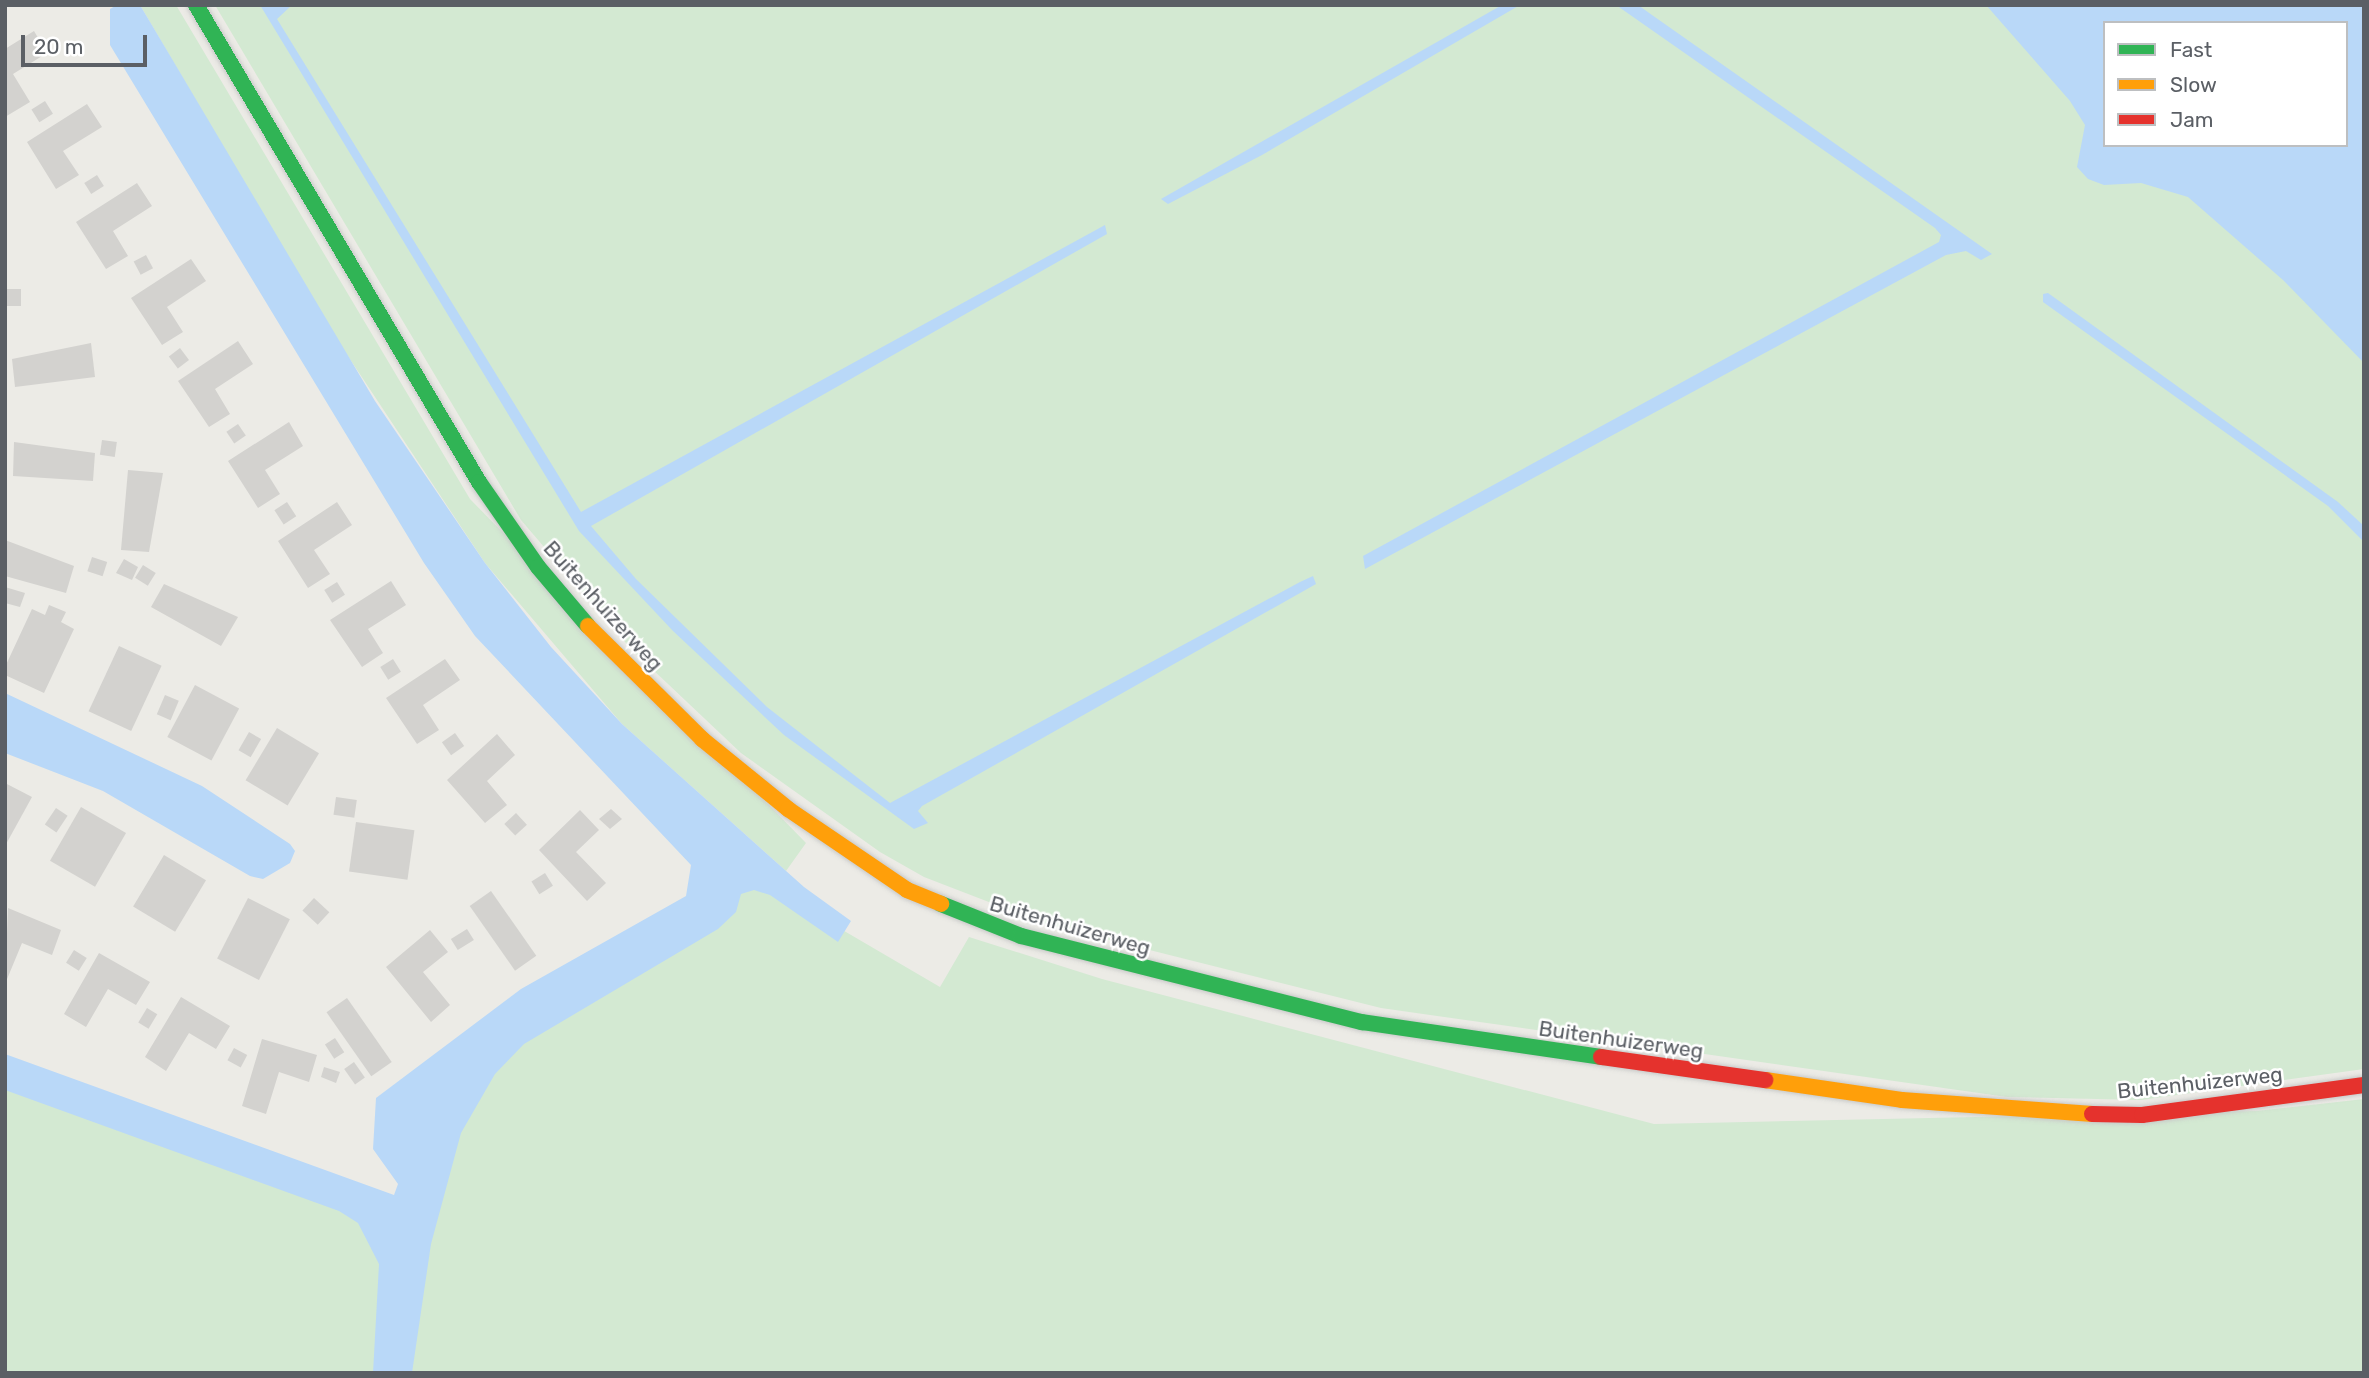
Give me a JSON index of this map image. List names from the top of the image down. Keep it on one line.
{"streets":{"street":["Buitenhuizerweg"]},"legend":["Fast","Slow","Jam"],"scale_bar":"20 m"}
